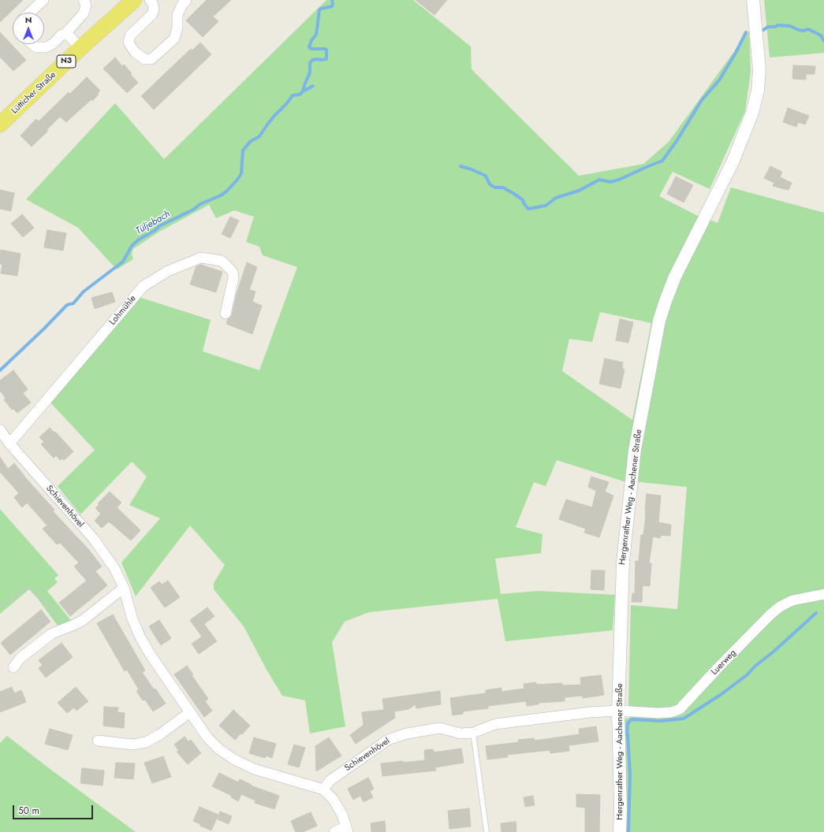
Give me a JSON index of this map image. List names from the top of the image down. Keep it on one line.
{"streets":{"main road":["N3","Lütticher Straße"],"street":["Lohmühle","Hergenrather Weg - Aachener Straße","Schievenhövel","Luerweg"]},"crossings":[["Lohmühle","Schievenhövel"],["Hergenrather Weg - Aachener Straße","Schievenhövel"],["Hergenrather Weg - Aachener Straße","Luerweg"],["Schievenhövel","Luerweg"]],"water":["Tüljebach"],"scale_bar":"50 m","north":"top"}
